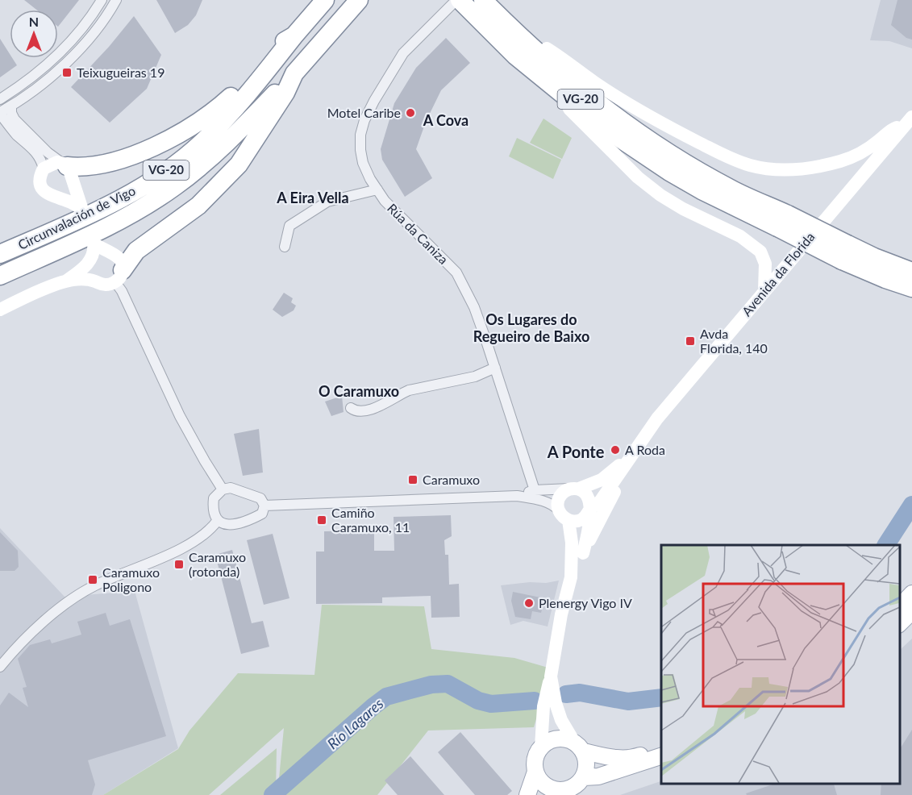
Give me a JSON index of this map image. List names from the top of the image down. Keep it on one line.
{"streets":{"highway":["VG-20","Circunvalación de Vigo"],"main road":["Avenida da Florida"],"street":["Rúa da Caniza"]},"crossings":[["VG-20","Rúa da Caniza"]],"districts":["A Cova","A Eira Vella","Os Lugares do Regueiro de Baixo","O Caramuxo","A Ponte"],"water":["Río Lagares"],"places":{"transit":["Teixugueiras 19","Avda Florida, 140","Caramuxo","Camiño Caramuxo, 11","Caramuxo (rotonda)","Caramuxo Poligono"],"other":["Motel Caribe","A Roda","Plenergy Vigo IV"]},"north":"top"}
